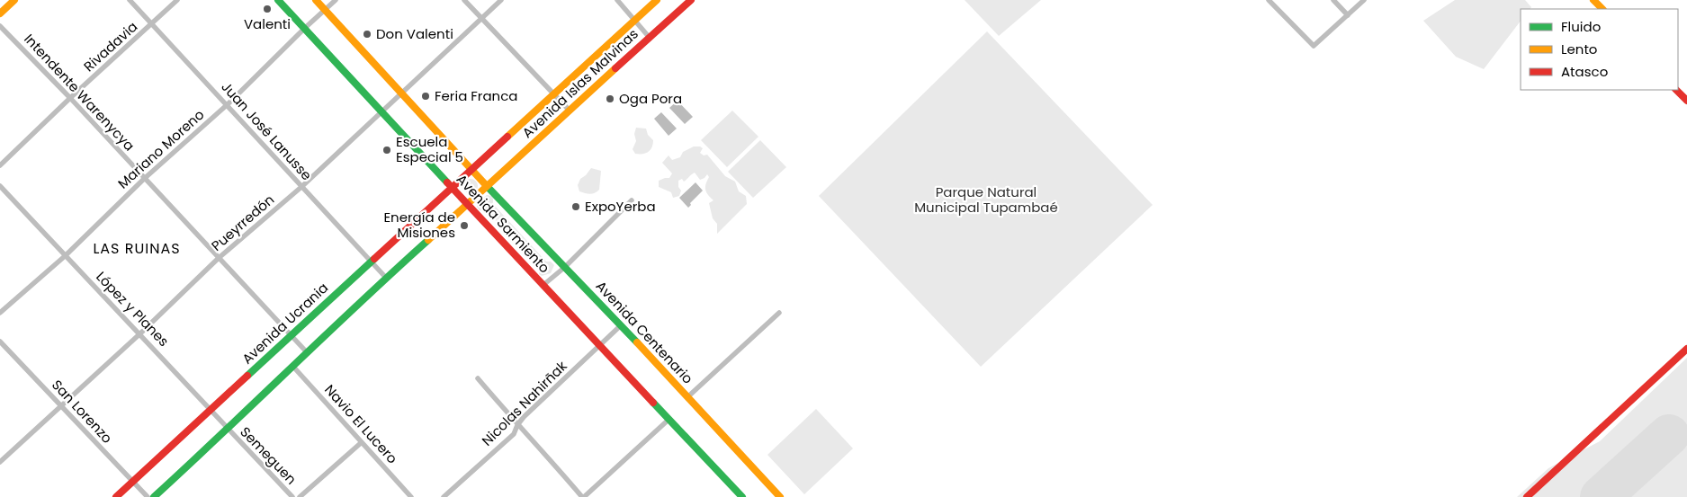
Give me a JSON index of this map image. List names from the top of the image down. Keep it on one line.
{"streets":{"main road":["Avenida Islas Malvinas","Avenida Sarmiento","Avenida Ucrania","Avenida Centenario"],"street":["Rivadavia","Intendente Warenycya","Juan José Lanusse","Mariano Moreno","Pueyrredón","López y Planes","Nicolas Nahirñak","San Lorenzo","Navio El Lucero","Semeguen"]},"crossings":[["Rivadavia","Intendente Warenycya"],["Rivadavia","Juan José Lanusse"],["Avenida Islas Malvinas","Avenida Sarmiento"],["Avenida Islas Malvinas","Avenida Ucrania"],["Avenida Islas Malvinas","Avenida Centenario"],["Intendente Warenycya","Mariano Moreno"],["Intendente Warenycya","Pueyrredón"],["Intendente Warenycya","Avenida Ucrania"],["Juan José Lanusse","Mariano Moreno"],["Juan José Lanusse","Pueyrredón"],["Juan José Lanusse","Avenida Ucrania"],["Mariano Moreno","Avenida Sarmiento"],["Mariano Moreno","López y Planes"],["Pueyrredón","Avenida Sarmiento"],["Pueyrredón","López y Planes"],["Pueyrredón","San Lorenzo"],["Avenida Sarmiento","Avenida Ucrania"],["Avenida Sarmiento","Avenida Centenario"],["Avenida Sarmiento","Nicolas Nahirñak"],["López y Planes","Avenida Ucrania"],["López y Planes","Semeguen"],["Avenida Ucrania","San Lorenzo"],["Avenida Centenario","Nicolas Nahirñak"]],"districts":["LAS RUINAS"],"parks":["Parque Natural Municipal Tupambaé"],"places":["Valenti","Don Valenti","Feria Franca","Oga Pora","Escuela Especial 5","ExpoYerba","Energía de Misiones"],"legend":["Fluido","Lento","Atasco"]}
